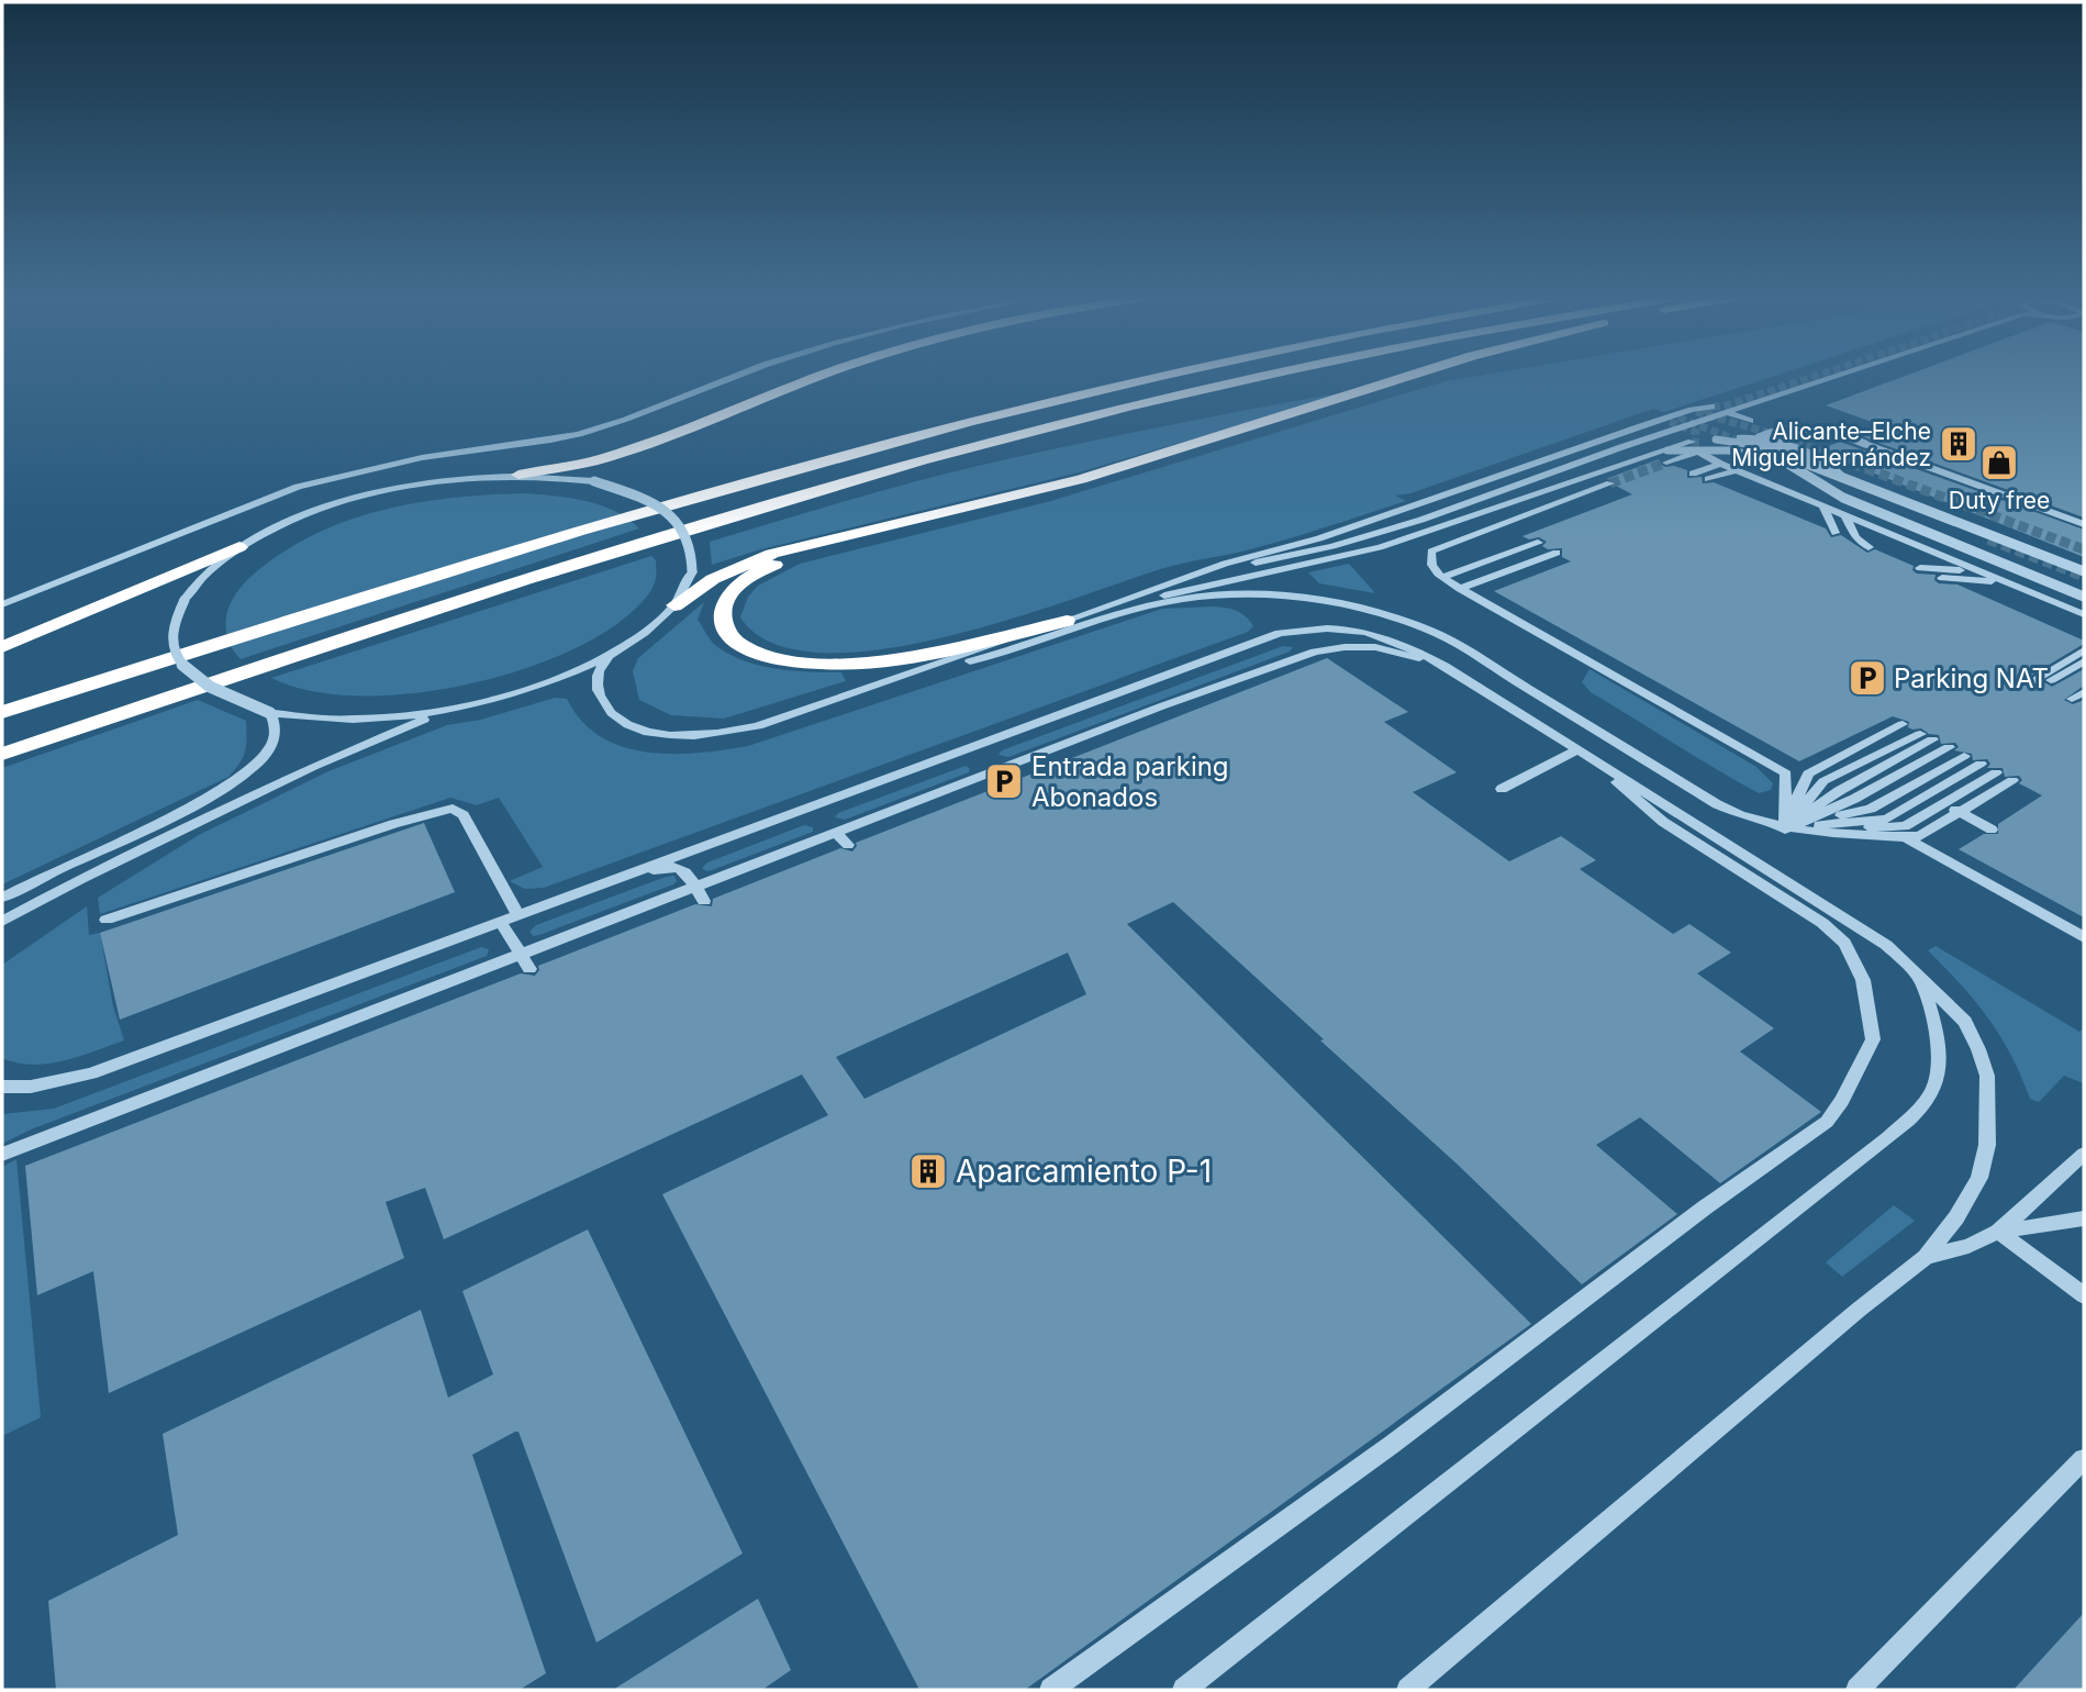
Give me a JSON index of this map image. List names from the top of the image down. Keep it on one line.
{"places":{"building":["Alicante–Elche Miguel Hernández","Aparcamiento P-1"],"shop":["Duty free"],"parking":["Parking NAT","Entrada parking Abonados"]}}
